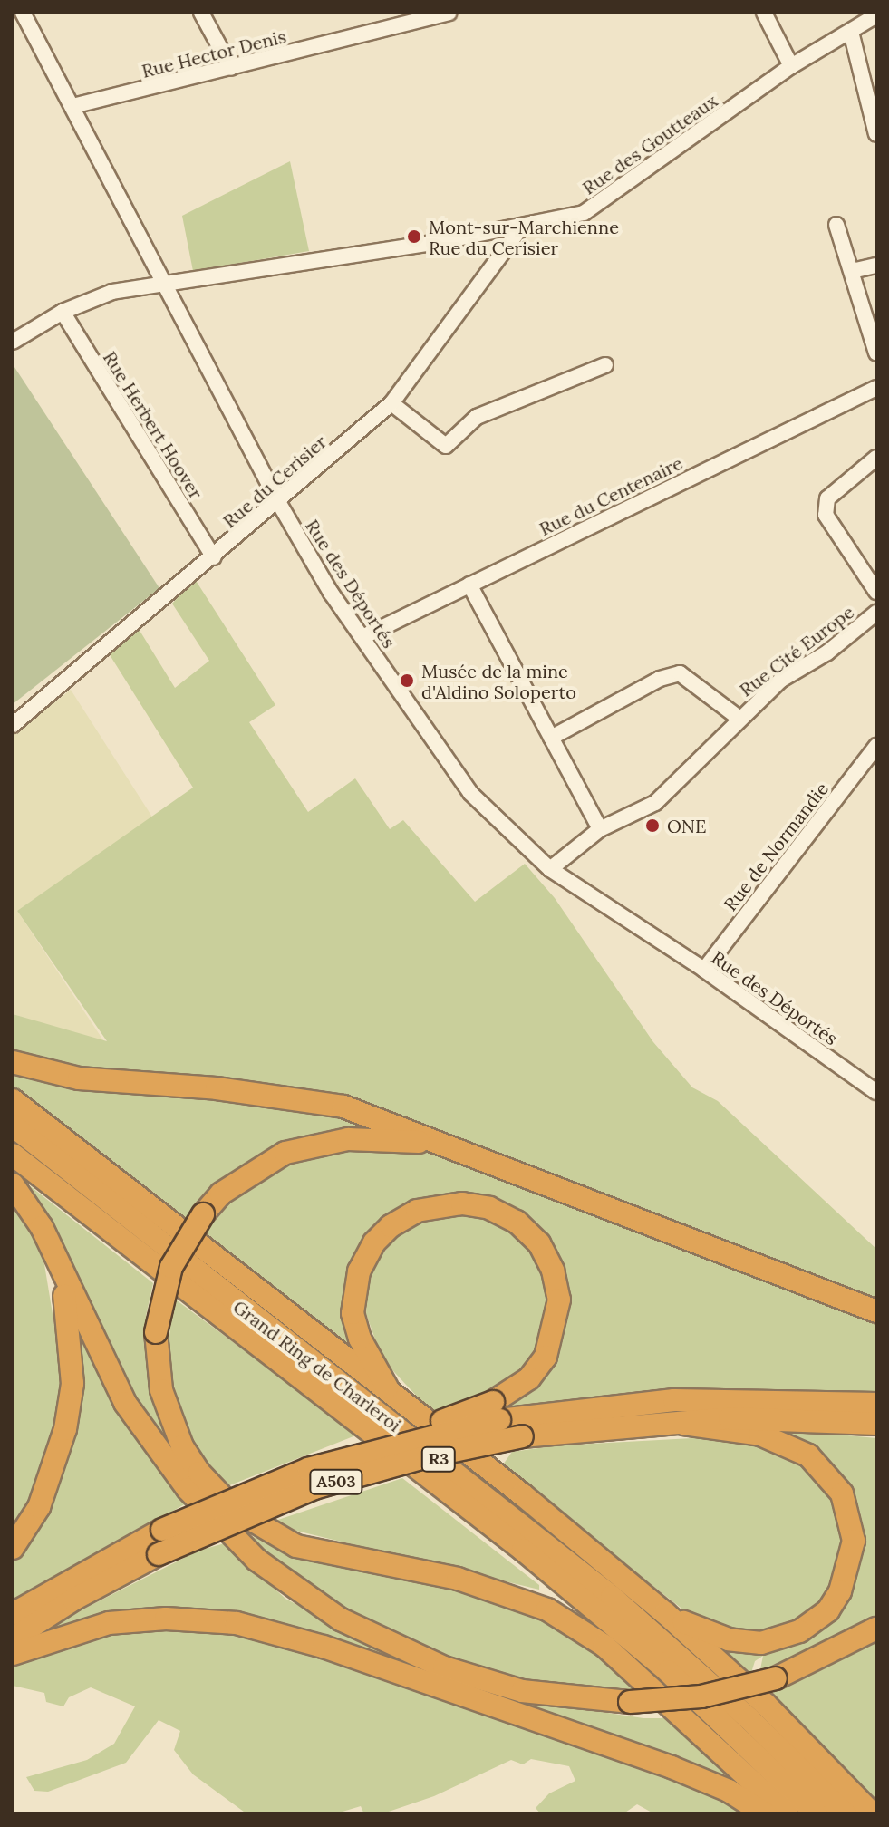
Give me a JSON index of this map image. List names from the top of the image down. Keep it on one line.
{"streets":{"highway":["Grand Ring de Charleroi","R3","A503"],"street":["Rue Hector Denis","Rue des Goutteaux","Rue Herbert Hoover","Rue du Cerisier","Rue du Centenaire","Rue des Déportés","Rue Cité Europe","Rue de Normandie"]},"crossings":[["Rue Hector Denis","Rue des Déportés"],["Rue des Goutteaux","Rue Herbert Hoover"],["Rue des Goutteaux","Rue du Cerisier"],["Rue des Goutteaux","Rue des Déportés"],["Rue Herbert Hoover","Rue du Cerisier"],["Rue du Cerisier","Rue des Déportés"],["Rue du Centenaire","Rue des Déportés"],["Rue des Déportés","Rue Cité Europe"],["Rue des Déportés","Rue de Normandie"]],"places":["Mont-sur-Marchienne Rue du Cerisier","Musée de la mine d'Aldino Soloperto","ONE"]}
